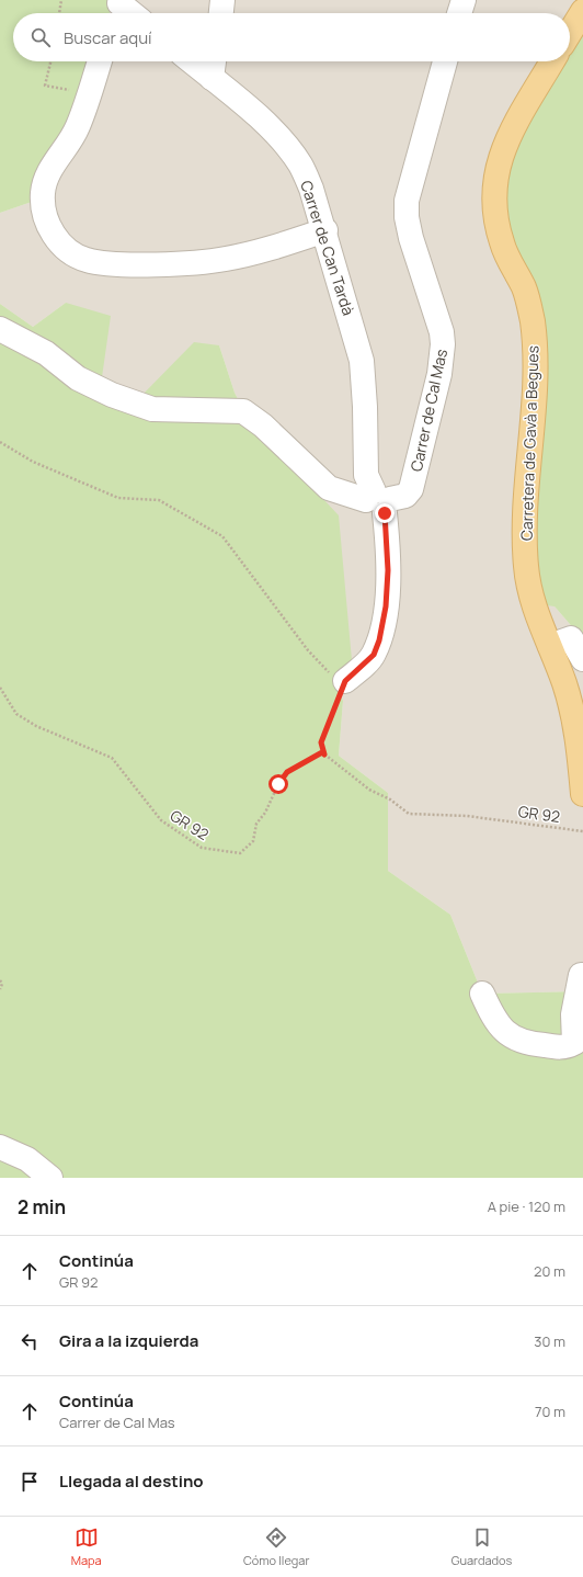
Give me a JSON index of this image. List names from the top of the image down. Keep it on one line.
{"streets":{"main road":["Carretera de Gavà a Begues"],"street":["Carrer de Can Tardà","Carrer de Cal Mas"],"path":["GR 92"]},"crossings":[["Carrer de Can Tardà","Carrer de Cal Mas"]],"page":{"search":"Buscar aquí","heading":["2 min","A pie · 120 m"],"list":[["Continúa","GR 92","20 m"],["Gira a la izquierda","30 m"],["Continúa","Carrer de Cal Mas","70 m"],"Llegada al destino"],"nav":["Mapa","Cómo llegar","Guardados"]}}
